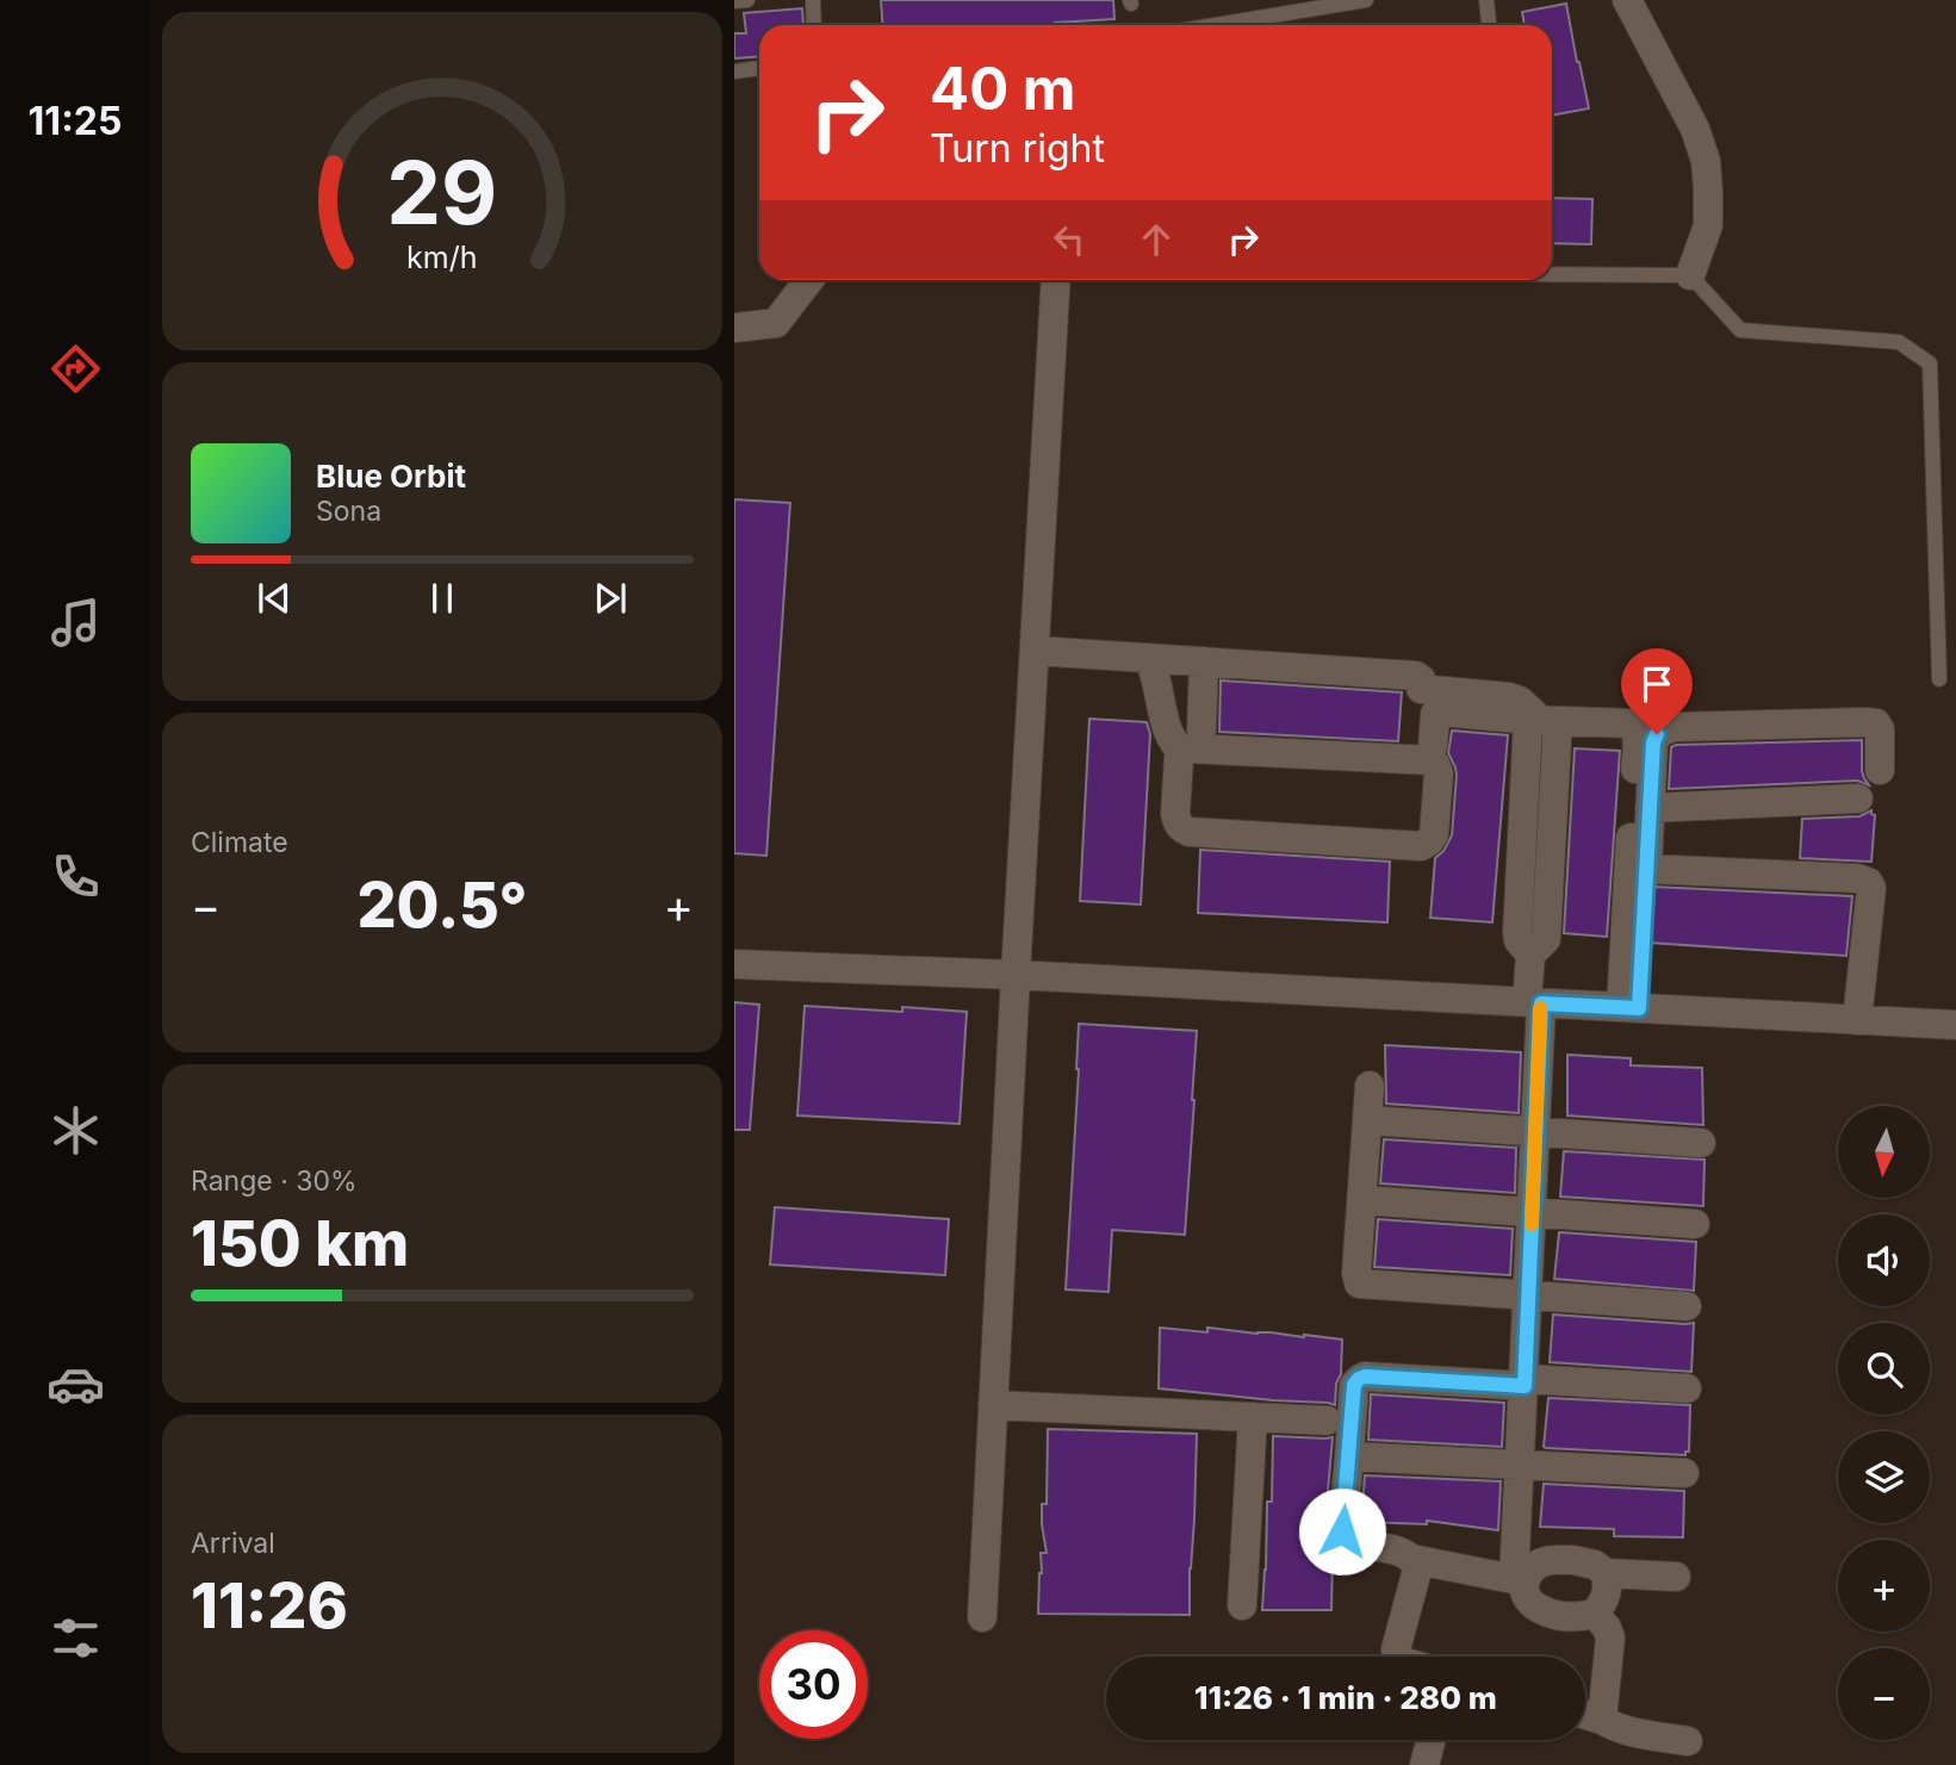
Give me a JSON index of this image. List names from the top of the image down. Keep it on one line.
{"north":"bottom","page":{"tabs":"11:25","turn":["40 m","Turn right"],"song":["Blue Orbit","Sona"],"tile":["Climate",["Range · 30%","150 km"],["Arrival","11:26"]],"heat":["−","20.5°","+"],"map_buttons":["+","−"],"limit":"30","trip":"11:26 · 1 min · 280 m","gauge":["29","km/h"]}}
